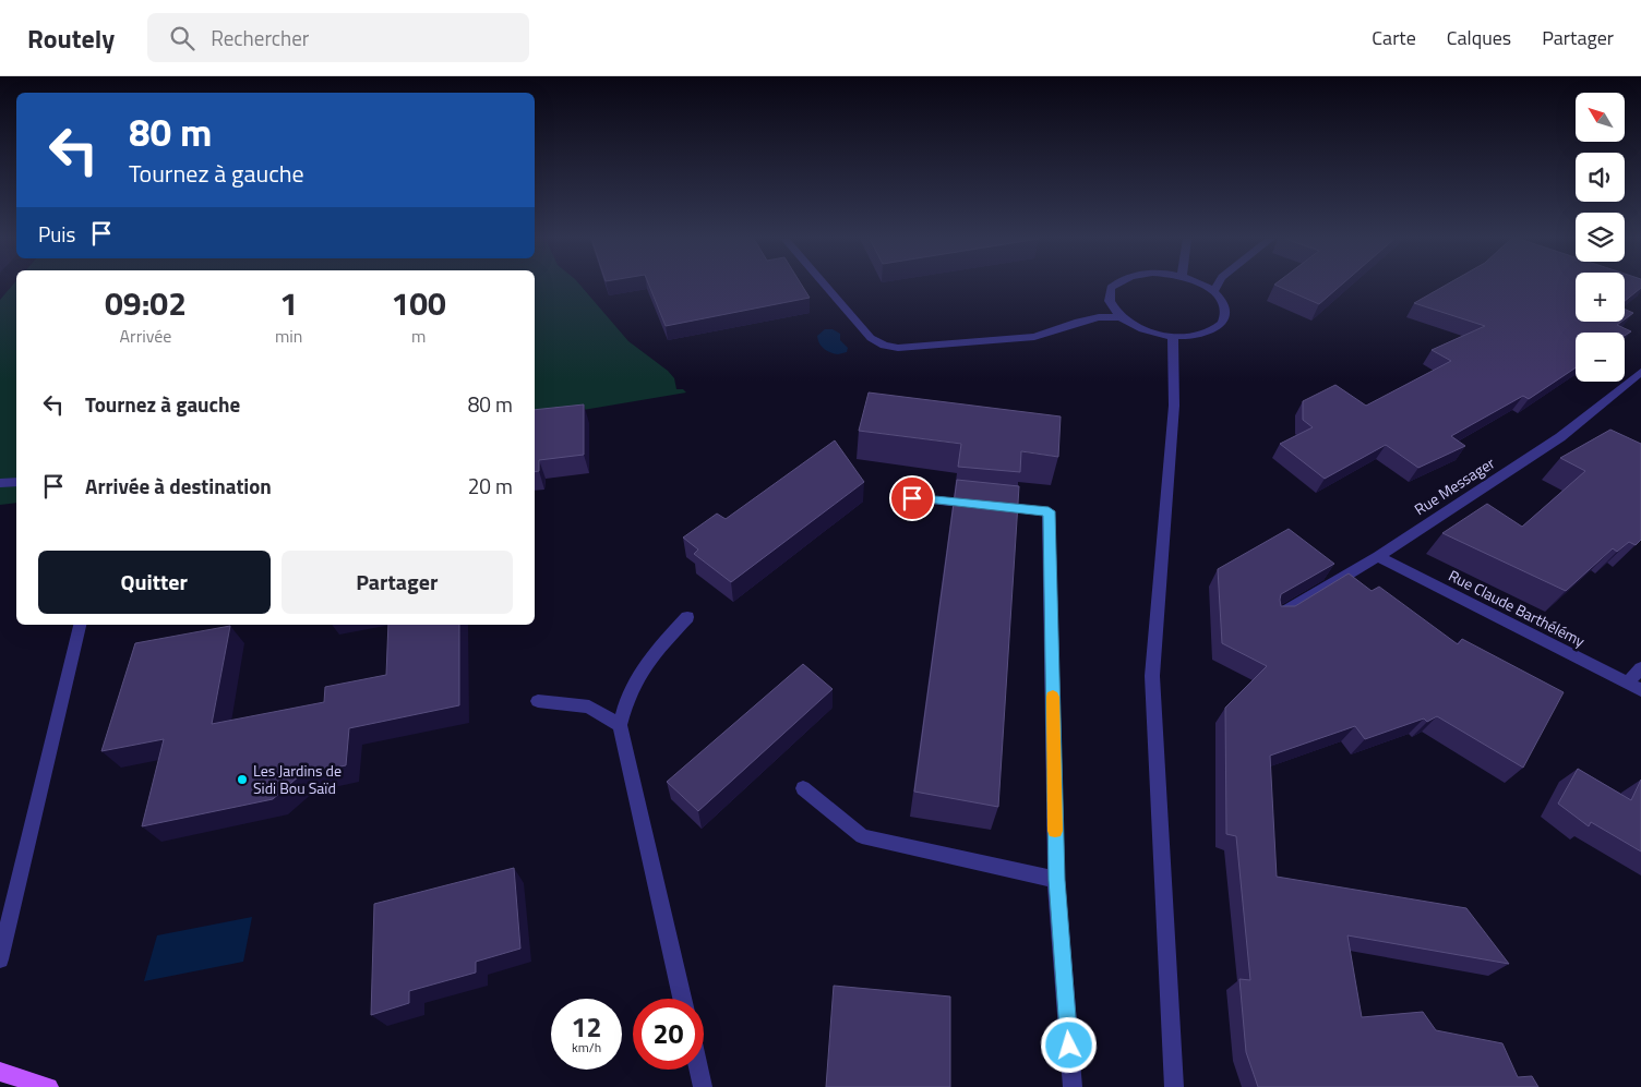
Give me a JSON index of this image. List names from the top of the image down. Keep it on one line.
{"streets":{"street":["Rue Messager","Rue Claude Barthélémy"]},"crossings":[["Rue Messager","Rue Claude Barthélémy"]],"places":["Les Jardins de Sidi Bou Saïd"],"north":"top left","page":{"header":"Routely","search":"Rechercher","nav":["Carte","Calques","Partager"],"map_buttons":["+","−"],"turn":["80 m","Tournez à gauche"],"then":"Puis","eta":["09:02","Arrivée","1","min","100","m"],"list":[{"name":"Tournez à gauche","value":"80 m"},{"name":"Arrivée à destination","value":"20 m"}],"buttons":["Quitter","Partager"],"speed":"12 km/h","limit":"20"}}
